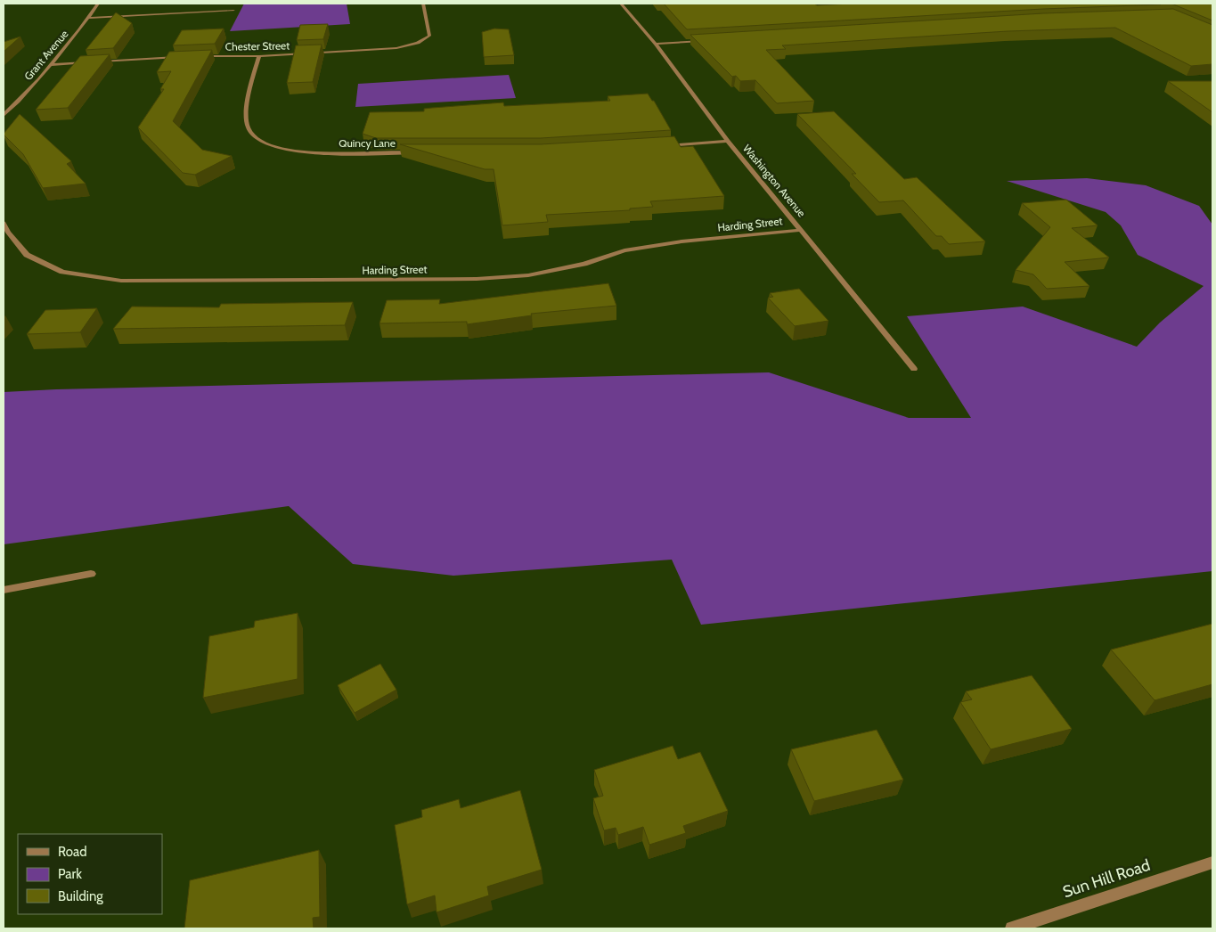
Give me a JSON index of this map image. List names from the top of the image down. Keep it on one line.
{"streets":{"street":["Chester Street","Grant Avenue","Quincy Lane","Washington Avenue","Harding Street","Sun Hill Road"]},"crossings":[["Chester Street","Quincy Lane"],["Washington Avenue","Harding Street"]],"legend":["Road","Park","Building"]}
